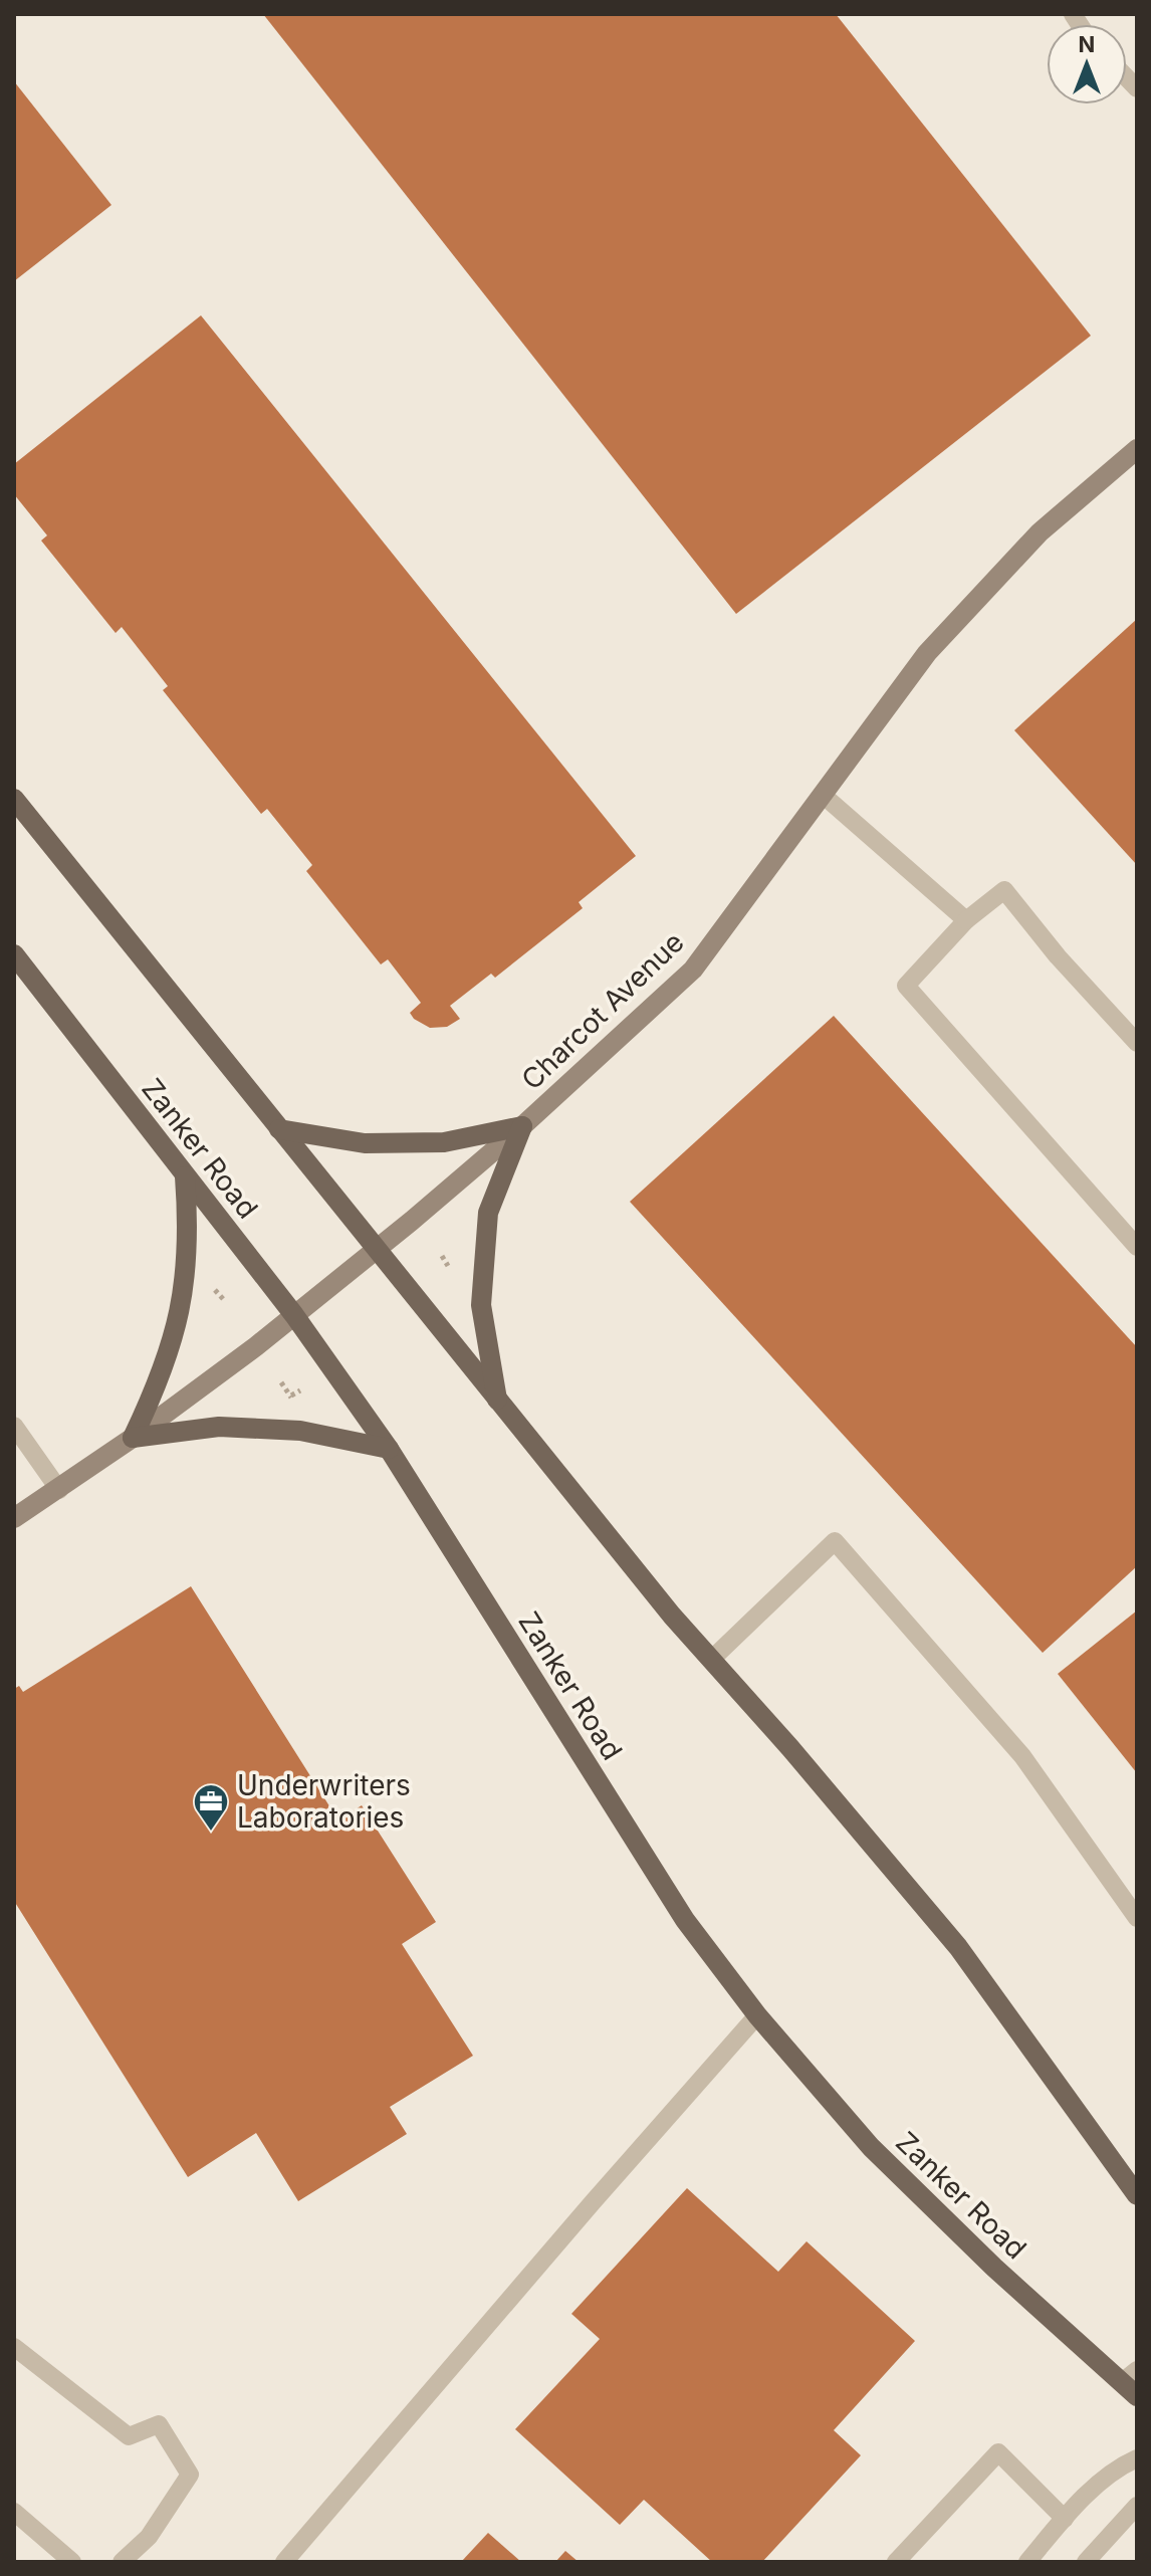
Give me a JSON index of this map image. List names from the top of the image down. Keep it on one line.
{"streets":{"main road":["Charcot Avenue","Zanker Road"]},"crossings":[["Charcot Avenue","Zanker Road"]],"places":{"office":["Underwriters Laboratories"]},"north":"top"}
